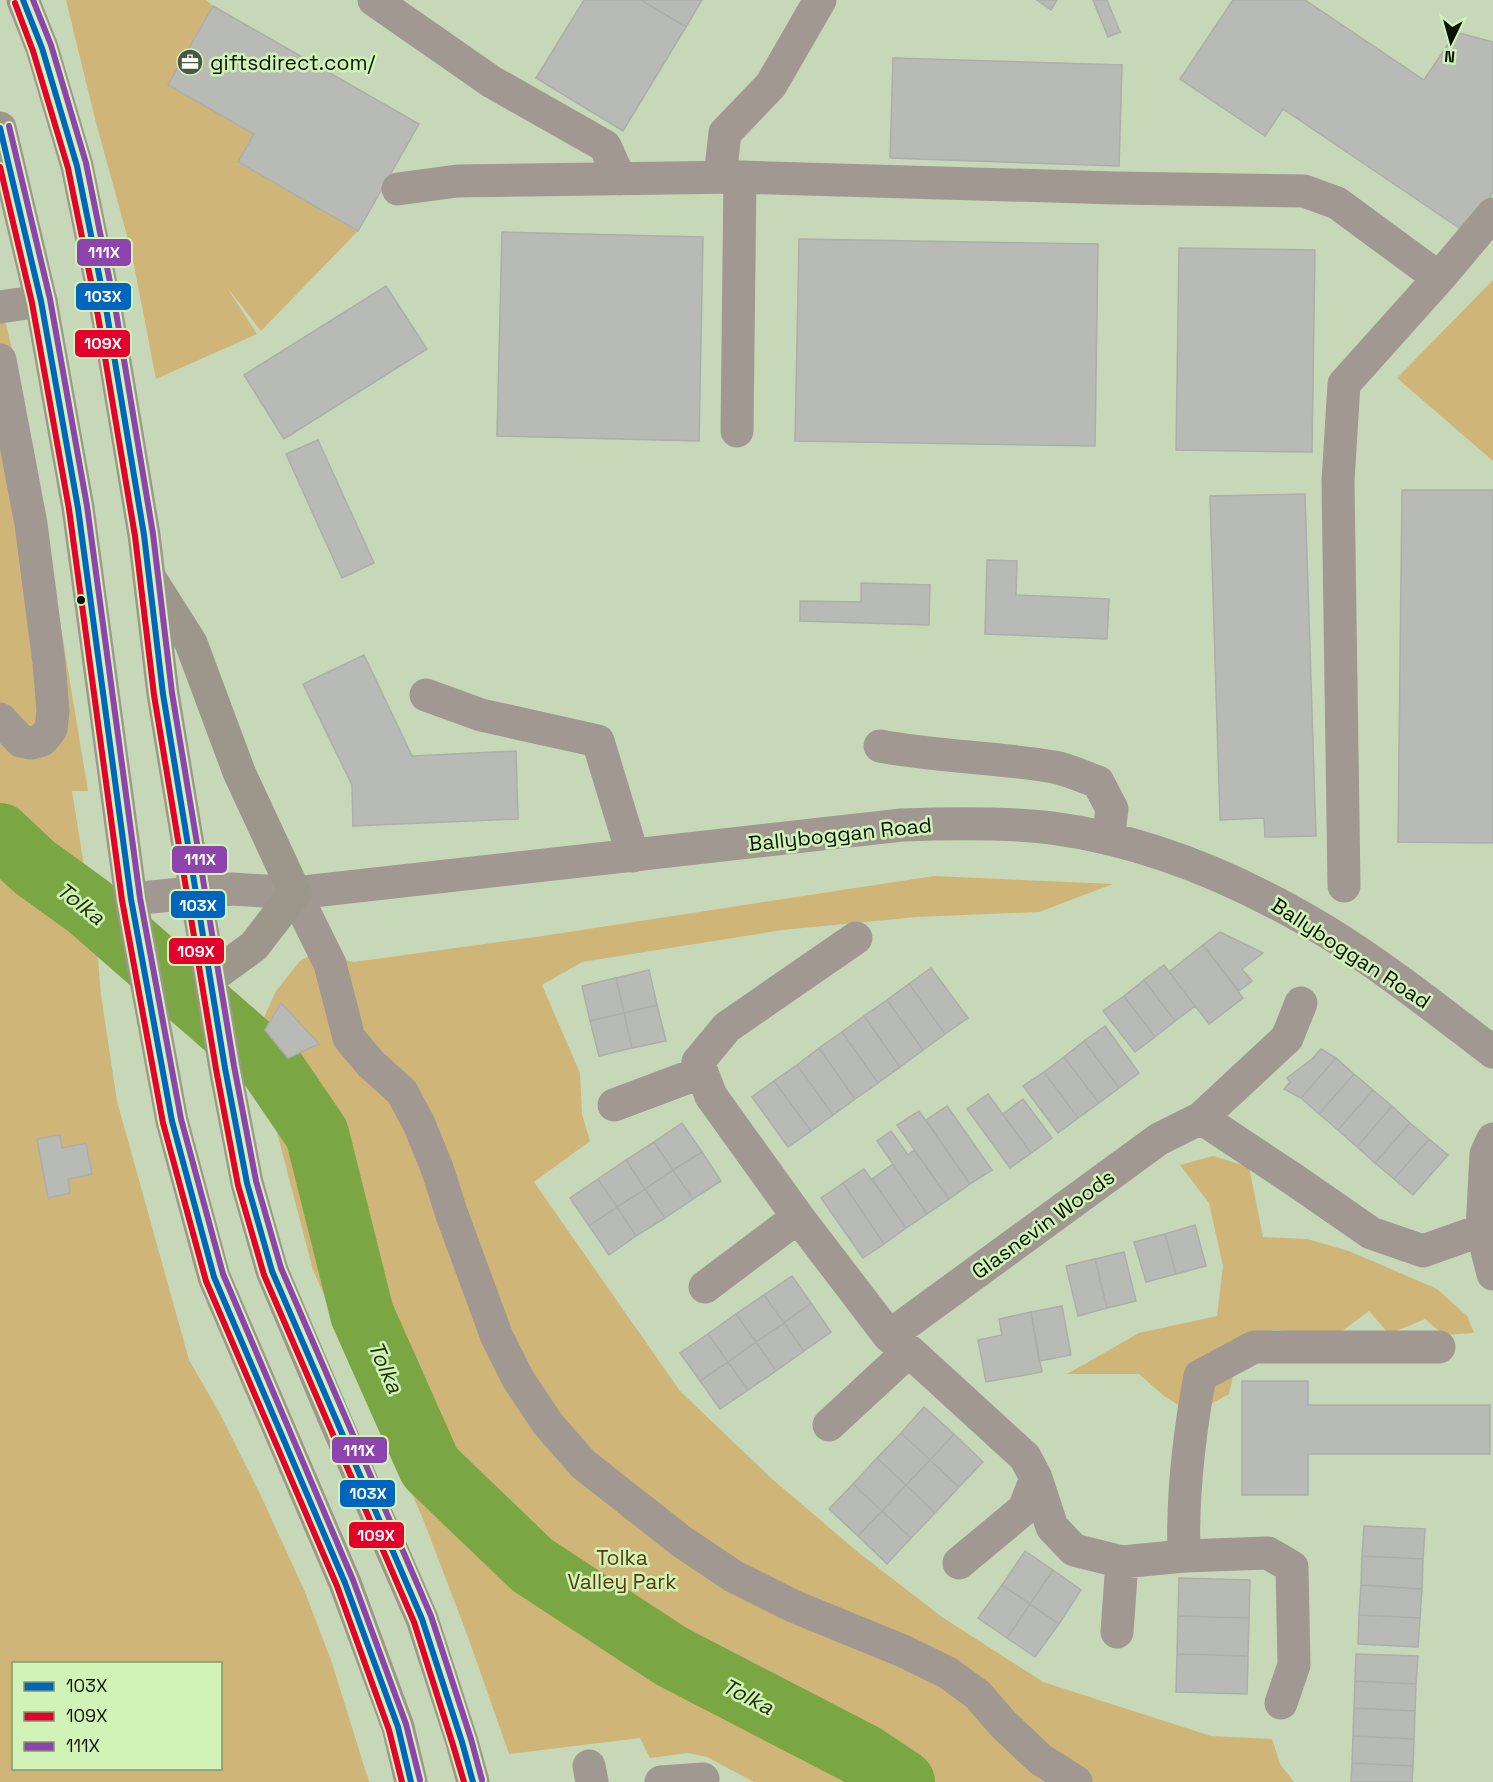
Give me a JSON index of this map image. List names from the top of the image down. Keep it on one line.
{"streets":{"street":["Ballyboggan Road","Glasnevin Woods"]},"water":["Tolka"],"parks":["Tolka Valley Park"],"places":{"office":["giftsdirect.com/"]},"lines":["transit line 103X","transit line 111X","transit line 109X"],"legend":["103X","109X","111X"],"north":"bottom"}
